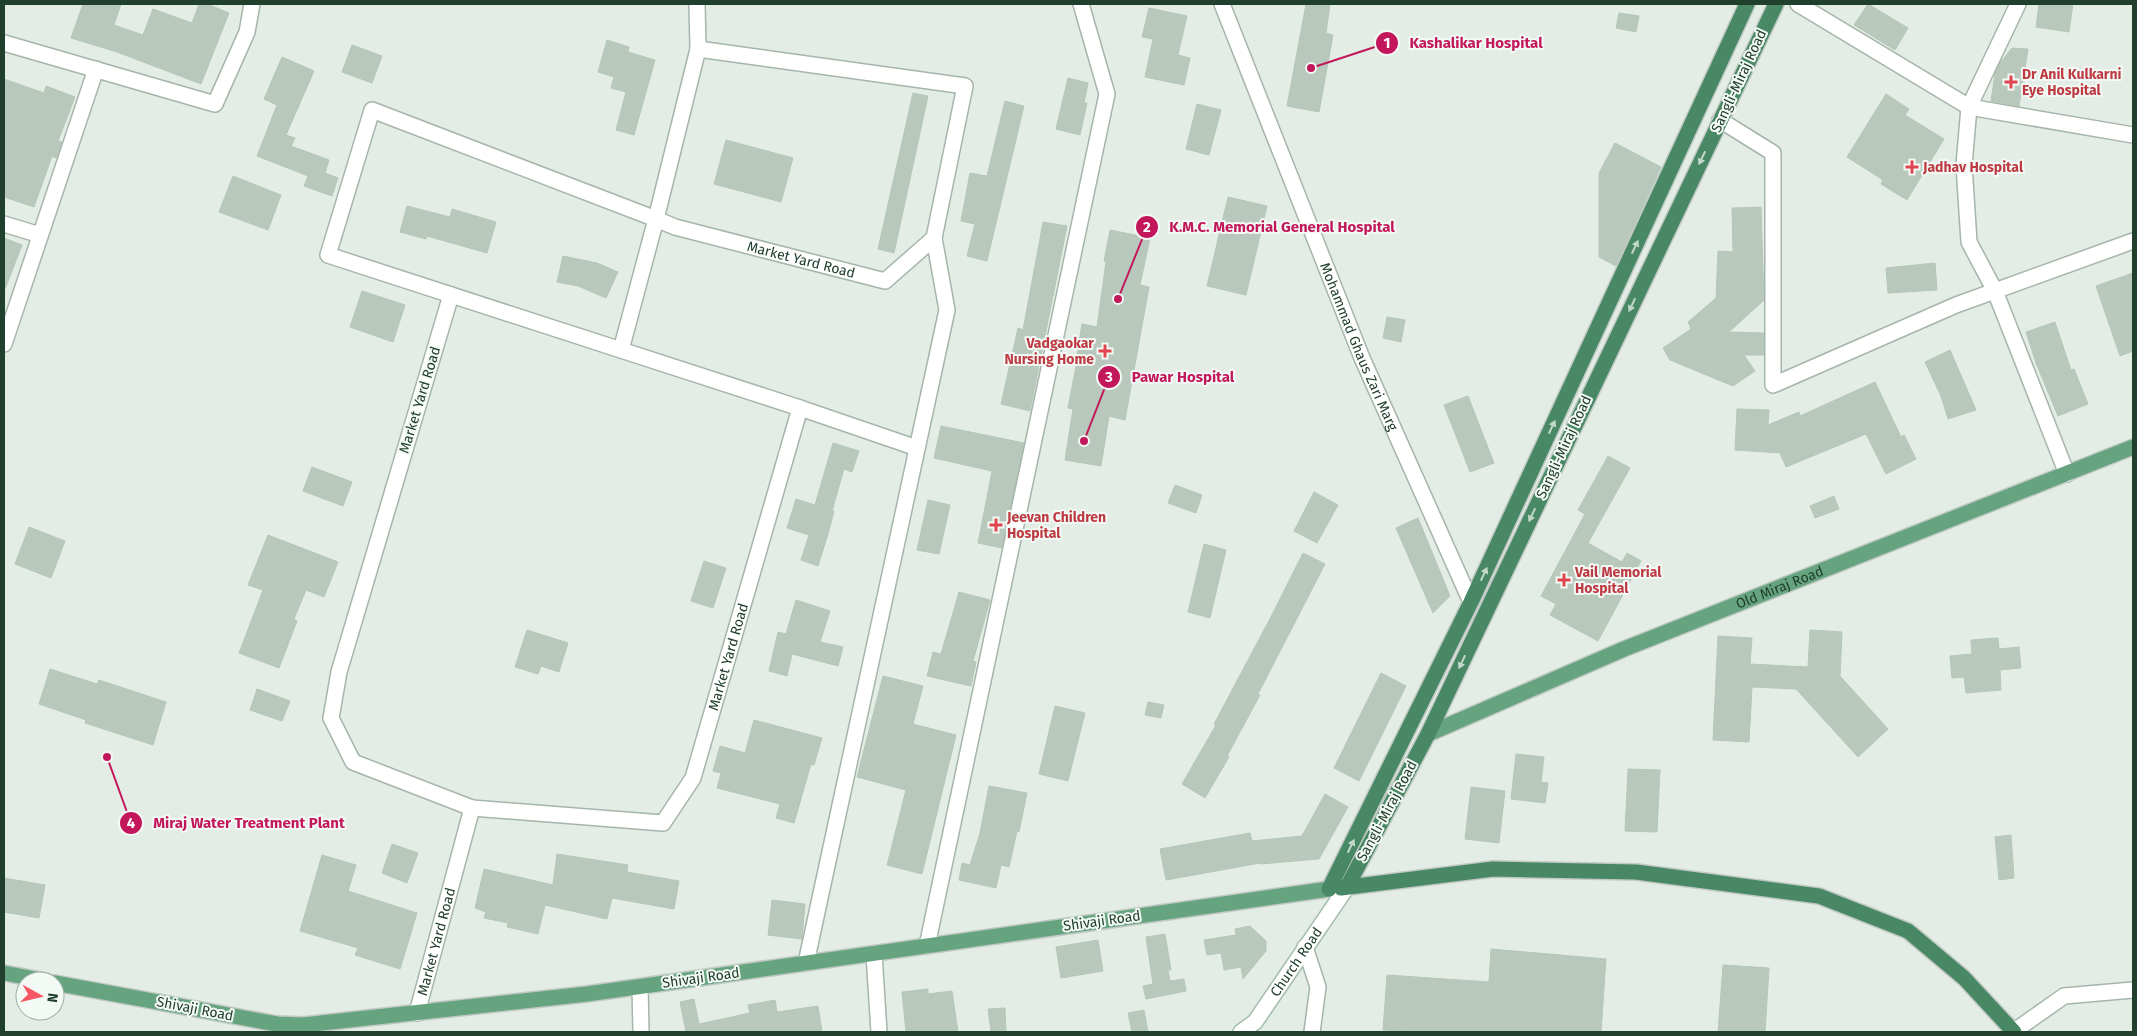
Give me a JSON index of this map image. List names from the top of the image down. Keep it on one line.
{"streets":{"highway":["Sangli-Miraj Road","Shivaji Road"],"main road":["Old Miraj Road"],"street":["Market Yard Road","Mohammad Ghaus Zari Marg","Church Road"]},"crossings":[["Sangli-Miraj Road","Mohammad Ghaus Zari Marg"],["Sangli-Miraj Road","Old Miraj Road"],["Sangli-Miraj Road","Shivaji Road"],["Sangli-Miraj Road","Church Road"],["Market Yard Road","Shivaji Road"],["Shivaji Road","Church Road"]],"places":{"other":["Kashalikar Hospital","K.M.C. Memorial General Hospital","Pawar Hospital","Miraj Water Treatment Plant"],"health":["Dr Anil Kulkarni Eye Hospital","Jadhav Hospital","Vadgaokar Nursing Home","Jeevan Children Hospital","Vail Memorial Hospital"]},"north":"right"}
